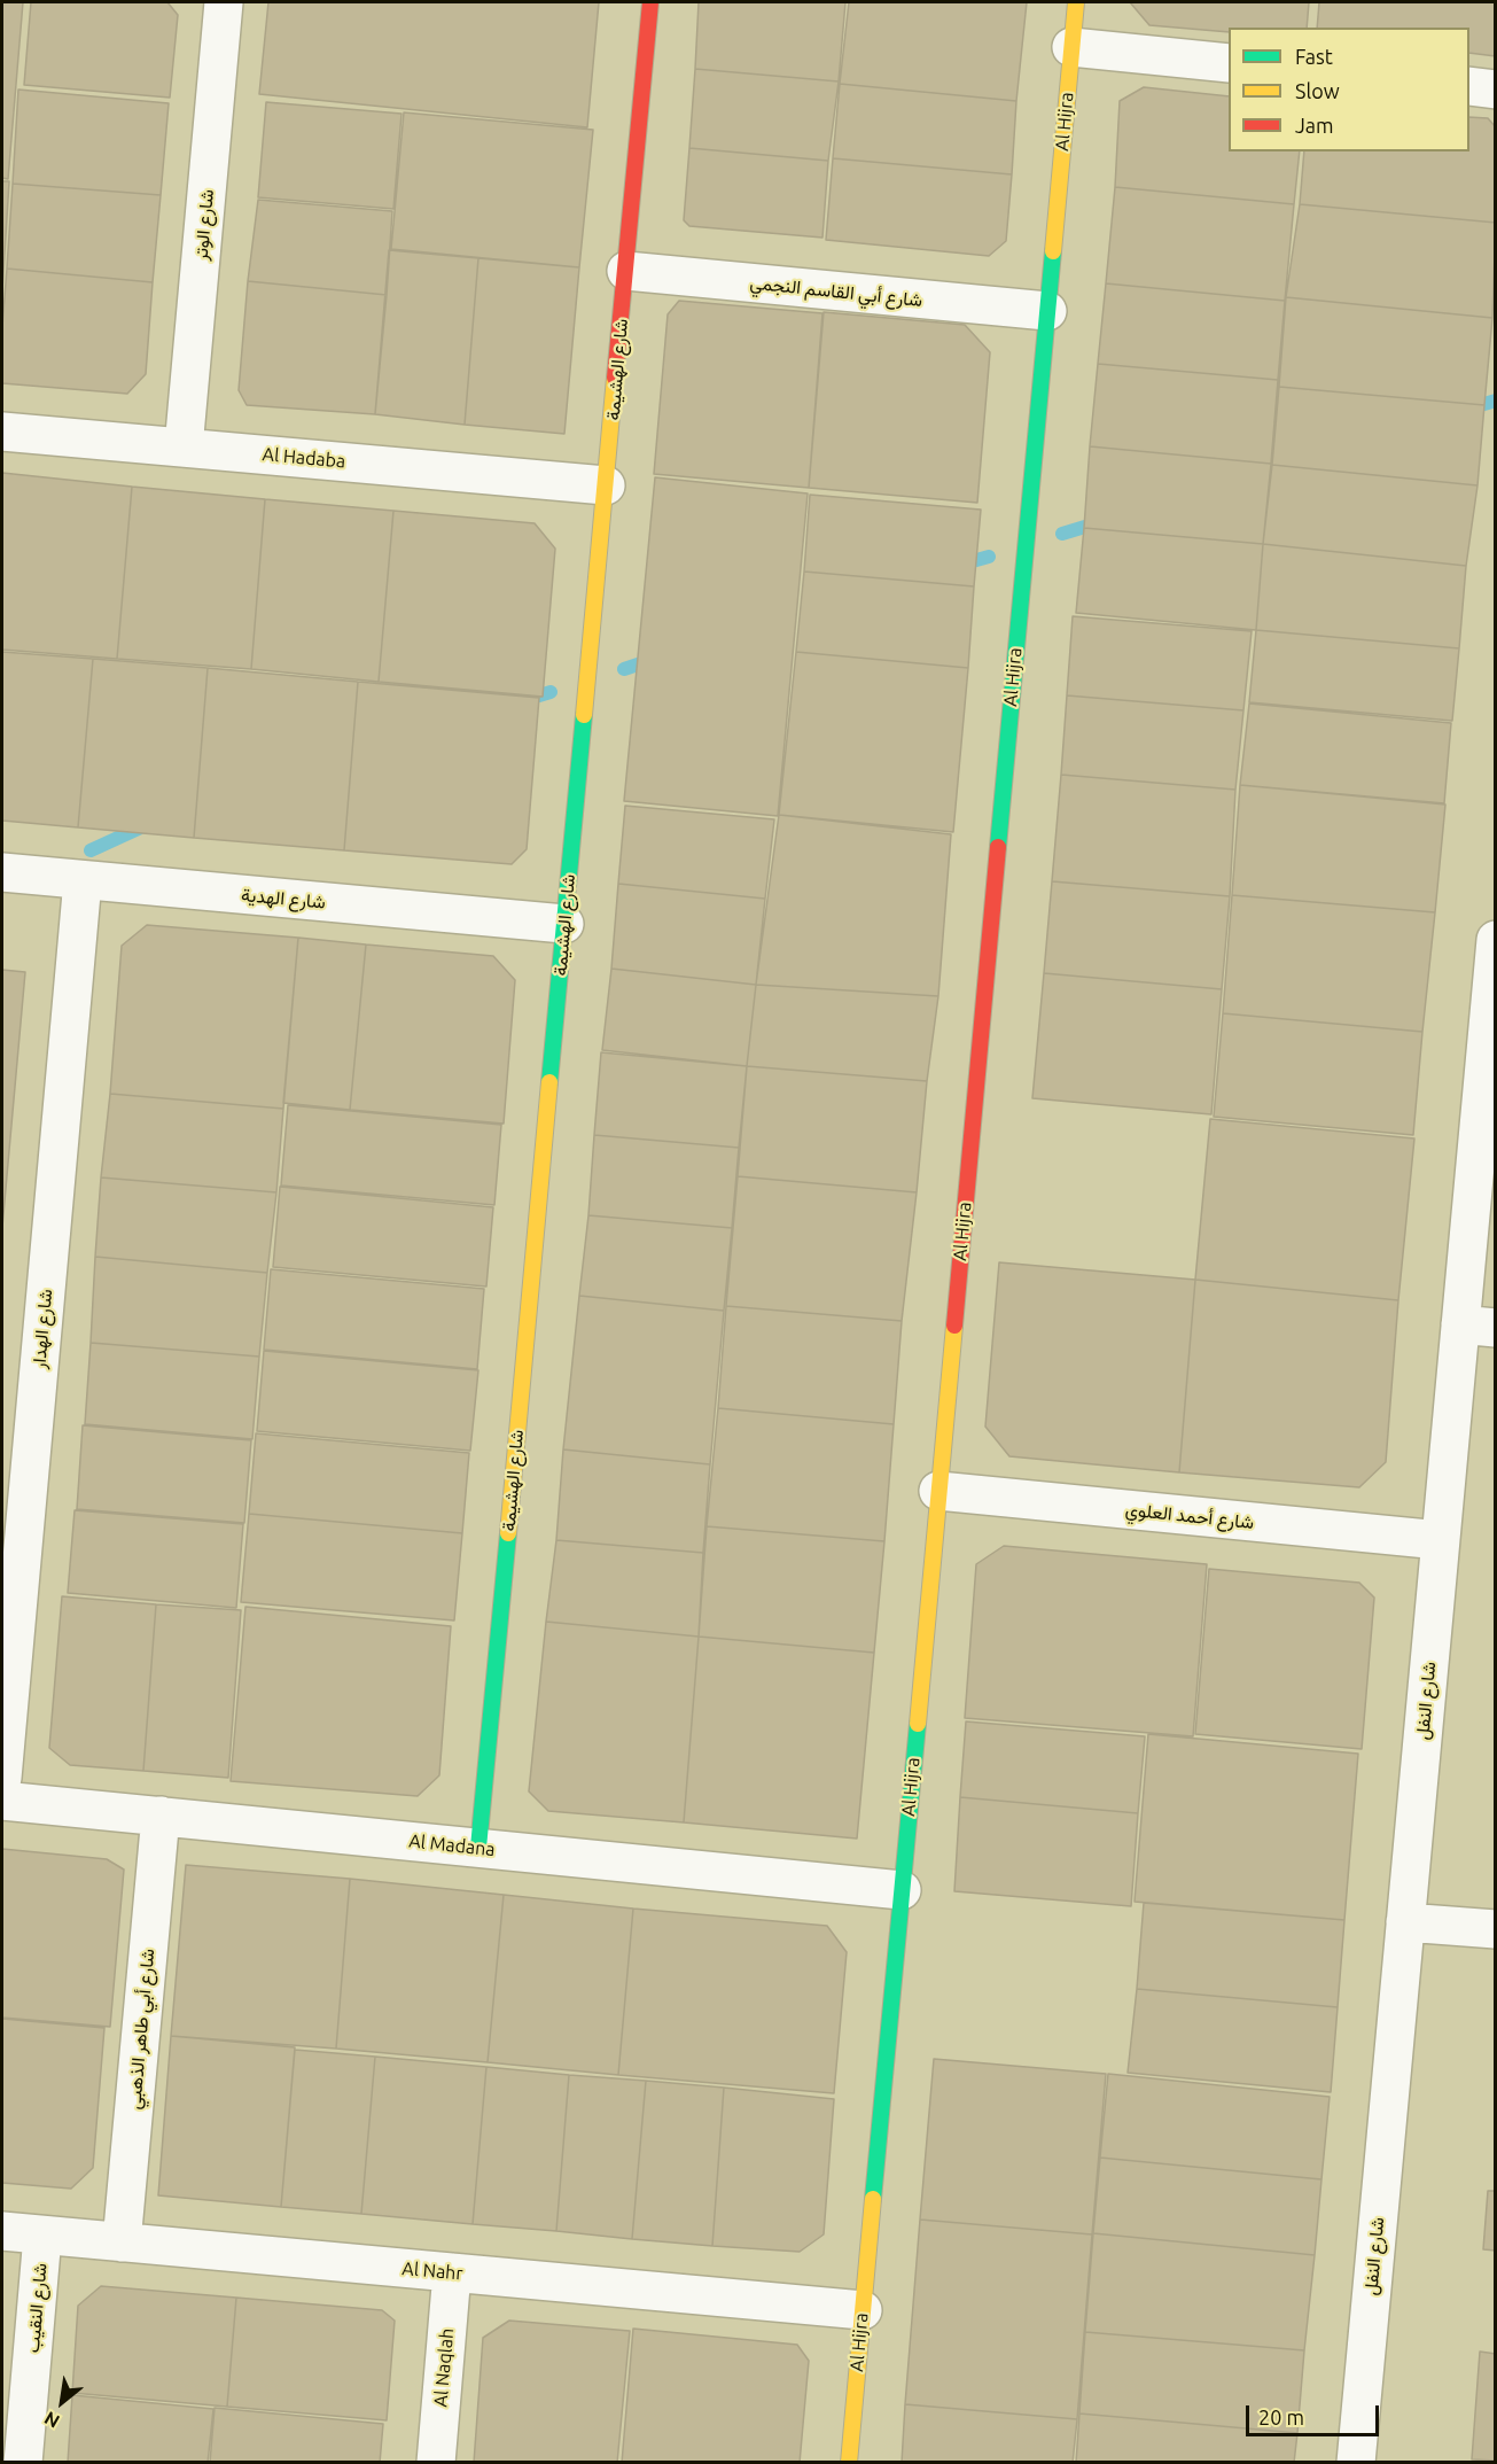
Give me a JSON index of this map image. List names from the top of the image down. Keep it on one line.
{"streets":{"street":["Al Hijra","شارع الوتر","شارع أبي القاسم النجمي","شارع الهشيمة","Al Hadaba","شارع الهدية","شارع الهدار","شارع أحمد العلوي","شارع النفل","Al Madana","شارع أبي طاهر الذهبي","Al Nahr","شارع النقيب","Al Naqlah"]},"crossings":[["Al Hijra","شارع أبي القاسم النجمي"],["Al Hijra","شارع أحمد العلوي"],["Al Hijra","Al Madana"],["Al Hijra","Al Nahr"],["شارع الوتر","Al Hadaba"],["شارع أبي القاسم النجمي","شارع الهشيمة"],["شارع الهشيمة","Al Hadaba"],["شارع الهشيمة","شارع الهدية"],["شارع الهشيمة","Al Madana"],["شارع الهدية","شارع الهدار"],["شارع أحمد العلوي","شارع النفل"],["Al Madana","شارع أبي طاهر الذهبي"],["شارع أبي طاهر الذهبي","Al Nahr"],["Al Nahr","شارع النقيب"],["Al Nahr","Al Naqlah"]],"legend":["Fast","Slow","Jam"],"scale_bar":"20 m","north":"bottom left"}
